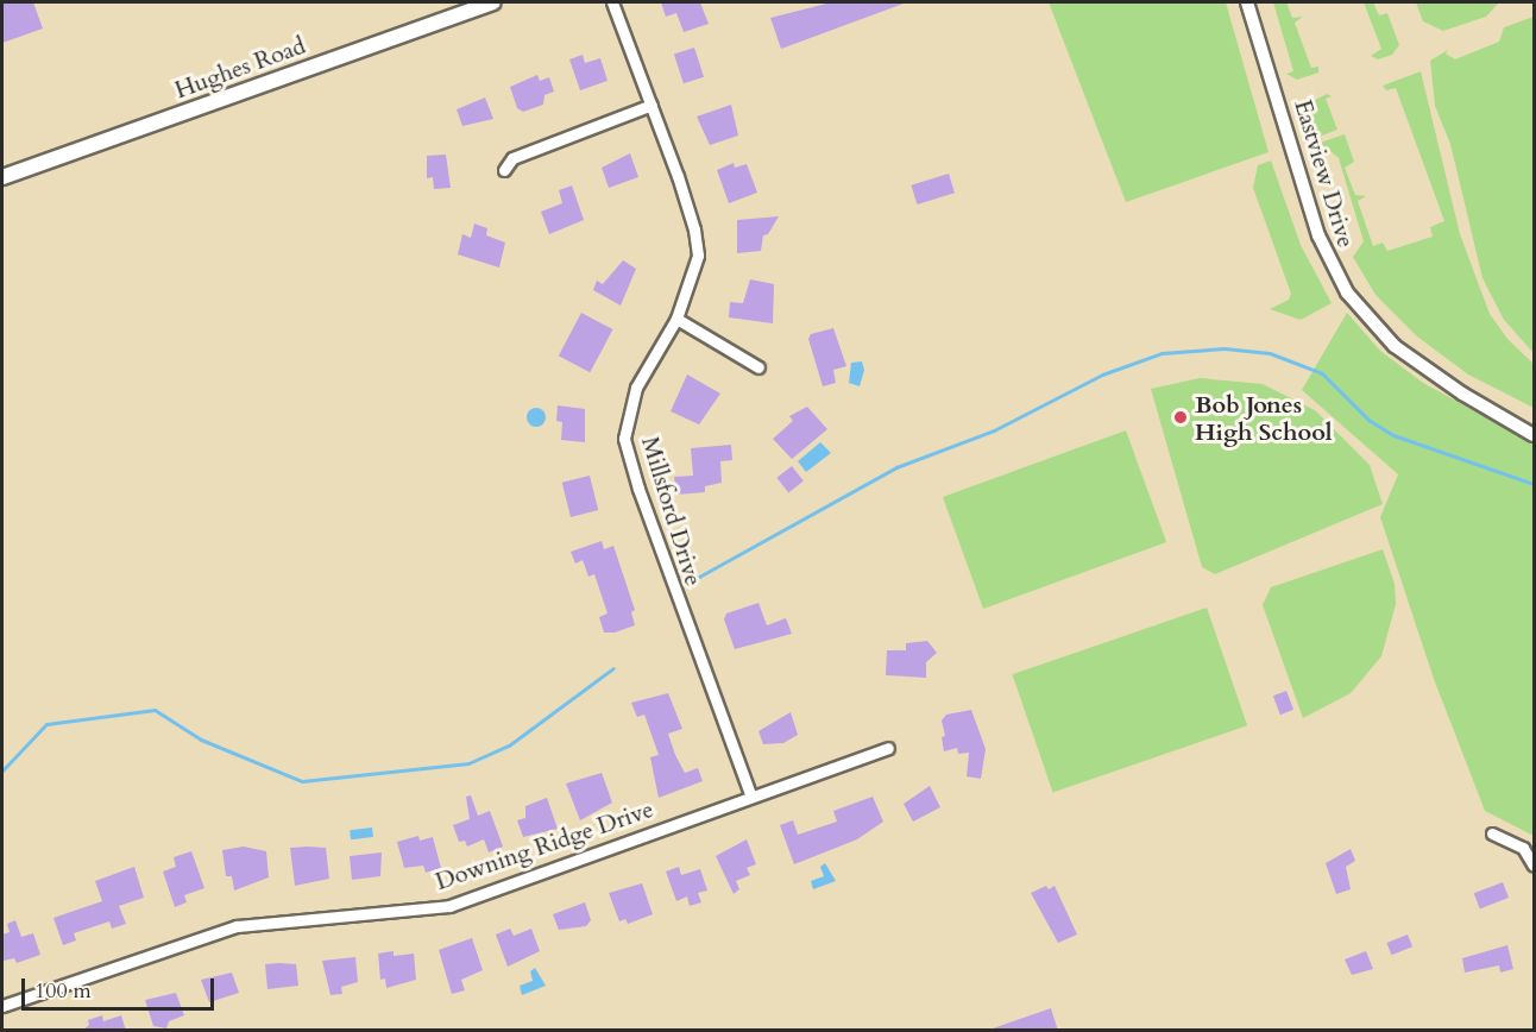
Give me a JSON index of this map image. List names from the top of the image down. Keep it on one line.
{"streets":{"main road":["Hughes Road"],"street":["Eastview Drive","Millsford Drive","Downing Ridge Drive"]},"crossings":[["Millsford Drive","Downing Ridge Drive"]],"places":["Bob Jones High School"],"scale_bar":"100 m"}
